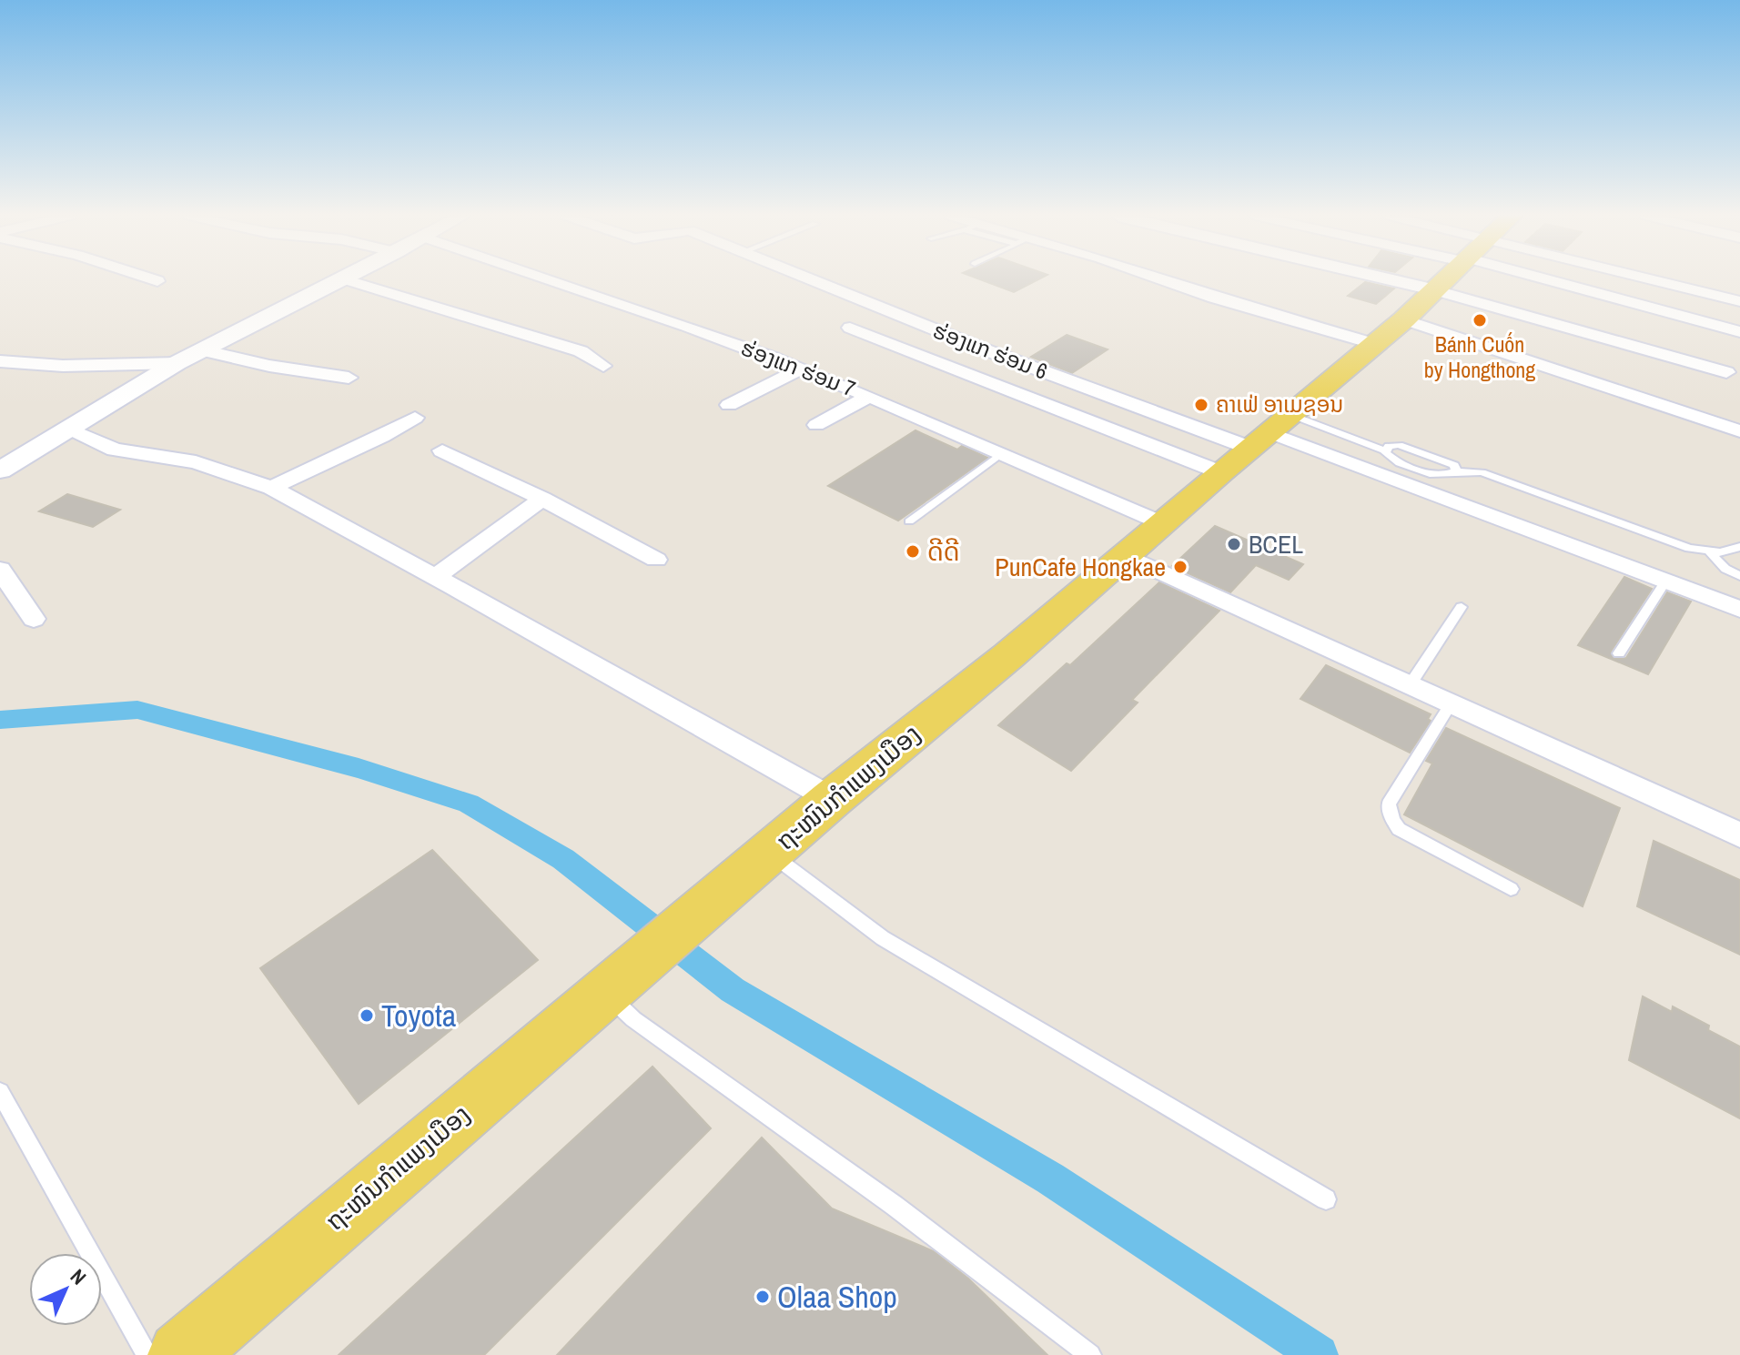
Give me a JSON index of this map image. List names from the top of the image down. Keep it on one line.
{"streets":{"main road":["ຖະໜົນກຳແພງເມືອງ"],"street":["ຮ່ອງແກ ຮ່ອມ 6","ຮ່ອງແກ ຮ່ອມ 7"]},"crossings":[["ຮ່ອງແກ ຮ່ອມ 6","ຖະໜົນກຳແພງເມືອງ"],["ຮ່ອງແກ ຮ່ອມ 7","ຖະໜົນກຳແພງເມືອງ"]],"places":["Bánh Cuốn by Hongthong","ຄາເຟ່ ອາເມຊອນ","BCEL","ດີດີ","PunCafe Hongkae","Toyota","Olaa Shop"],"north":"top right"}
